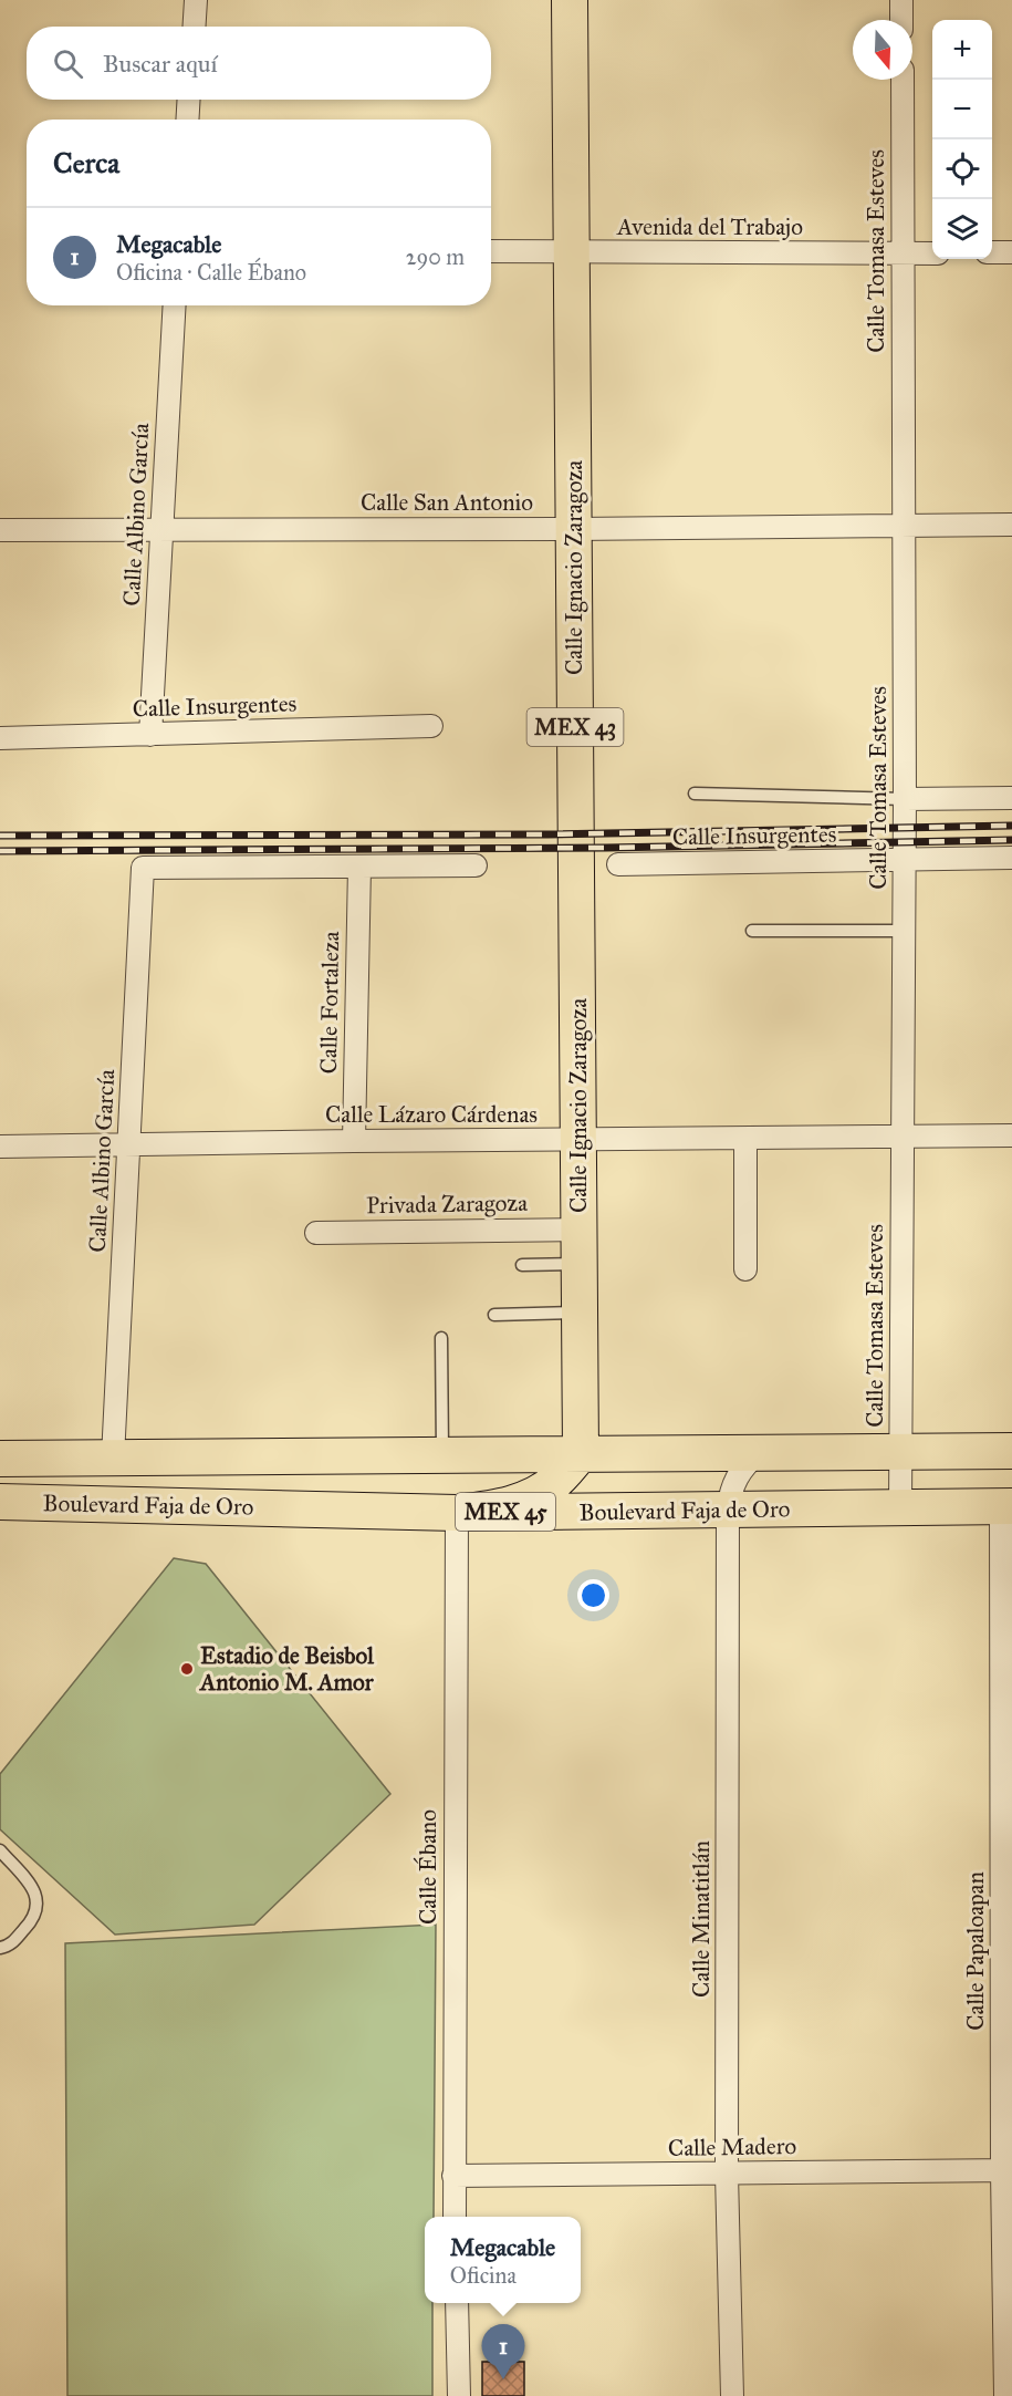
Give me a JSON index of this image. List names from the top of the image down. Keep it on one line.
{"streets":{"main road":["Calle Ignacio Zaragoza","MEX 43","Boulevard Faja de Oro","MEX 45"],"street":["Avenida del Trabajo","Calle Tomasa Esteves","Calle San Antonio","Calle Albino García","Calle Insurgentes","Calle Fortaleza","Calle Lázaro Cárdenas","Privada Zaragoza","Calle Ébano","Calle Minatitlán","Calle Papaloapan","Calle Madero"]},"crossings":[["Avenida del Trabajo","Calle Tomasa Esteves"],["Avenida del Trabajo","Calle Ignacio Zaragoza"],["Calle Tomasa Esteves","Calle San Antonio"],["Calle Tomasa Esteves","Calle Insurgentes"],["Calle Tomasa Esteves","Calle Lázaro Cárdenas"],["Calle Tomasa Esteves","Boulevard Faja de Oro"],["Calle San Antonio","Calle Albino García"],["Calle San Antonio","Calle Ignacio Zaragoza"],["Calle Albino García","Calle Insurgentes"],["Calle Albino García","Calle Fortaleza"],["Calle Albino García","Calle Lázaro Cárdenas"],["Calle Albino García","Boulevard Faja de Oro"],["Calle Ignacio Zaragoza","Calle Lázaro Cárdenas"],["Calle Ignacio Zaragoza","Privada Zaragoza"],["Calle Ignacio Zaragoza","Boulevard Faja de Oro"],["Calle Fortaleza","Calle Lázaro Cárdenas"],["Boulevard Faja de Oro","Calle Ébano"],["Boulevard Faja de Oro","Calle Minatitlán"],["Boulevard Faja de Oro","Calle Papaloapan"],["Calle Ébano","Calle Madero"],["Calle Minatitlán","Calle Madero"],["Calle Papaloapan","Calle Madero"]],"places":["Estadio de Beisbol Antonio M. Amor"],"north":"bottom","page":{"map_buttons":["+","−"],"search":"Buscar aquí","heading":"Cerca","list":[{"mark":"1","name":"Megacable","note":"Oficina · Calle Ébano","value":"290 m"}],"popup":["Megacable","Oficina"],"pins":"1"}}
